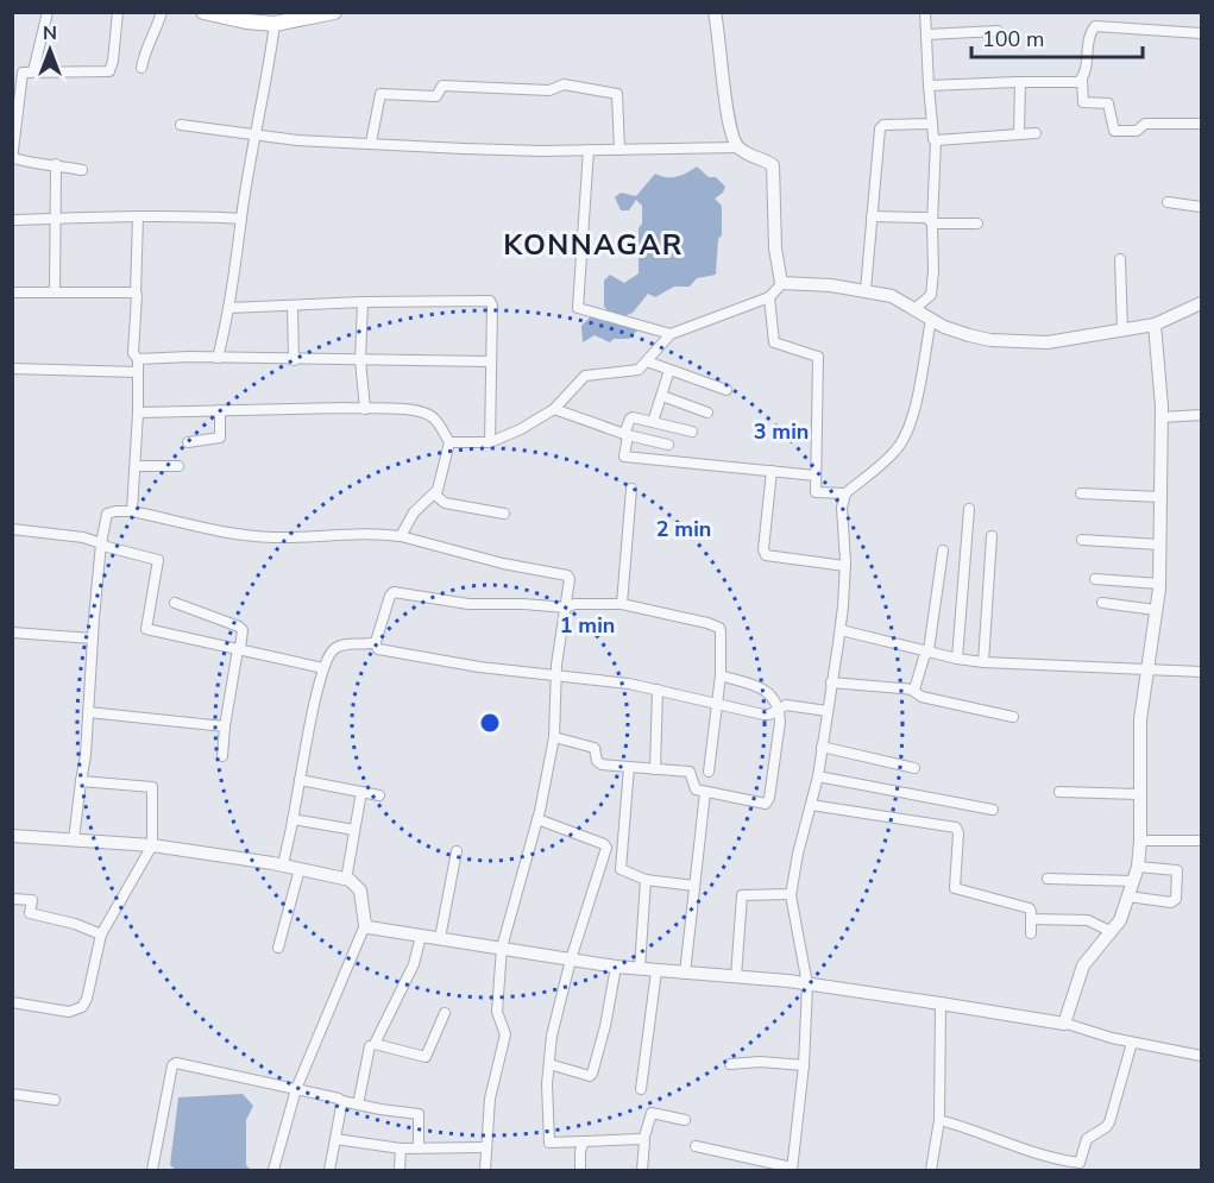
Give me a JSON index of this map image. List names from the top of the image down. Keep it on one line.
{"districts":["KONNAGAR"],"scale_bar":"100 m","north":"top","rings":["3 min","2 min","1 min"]}
